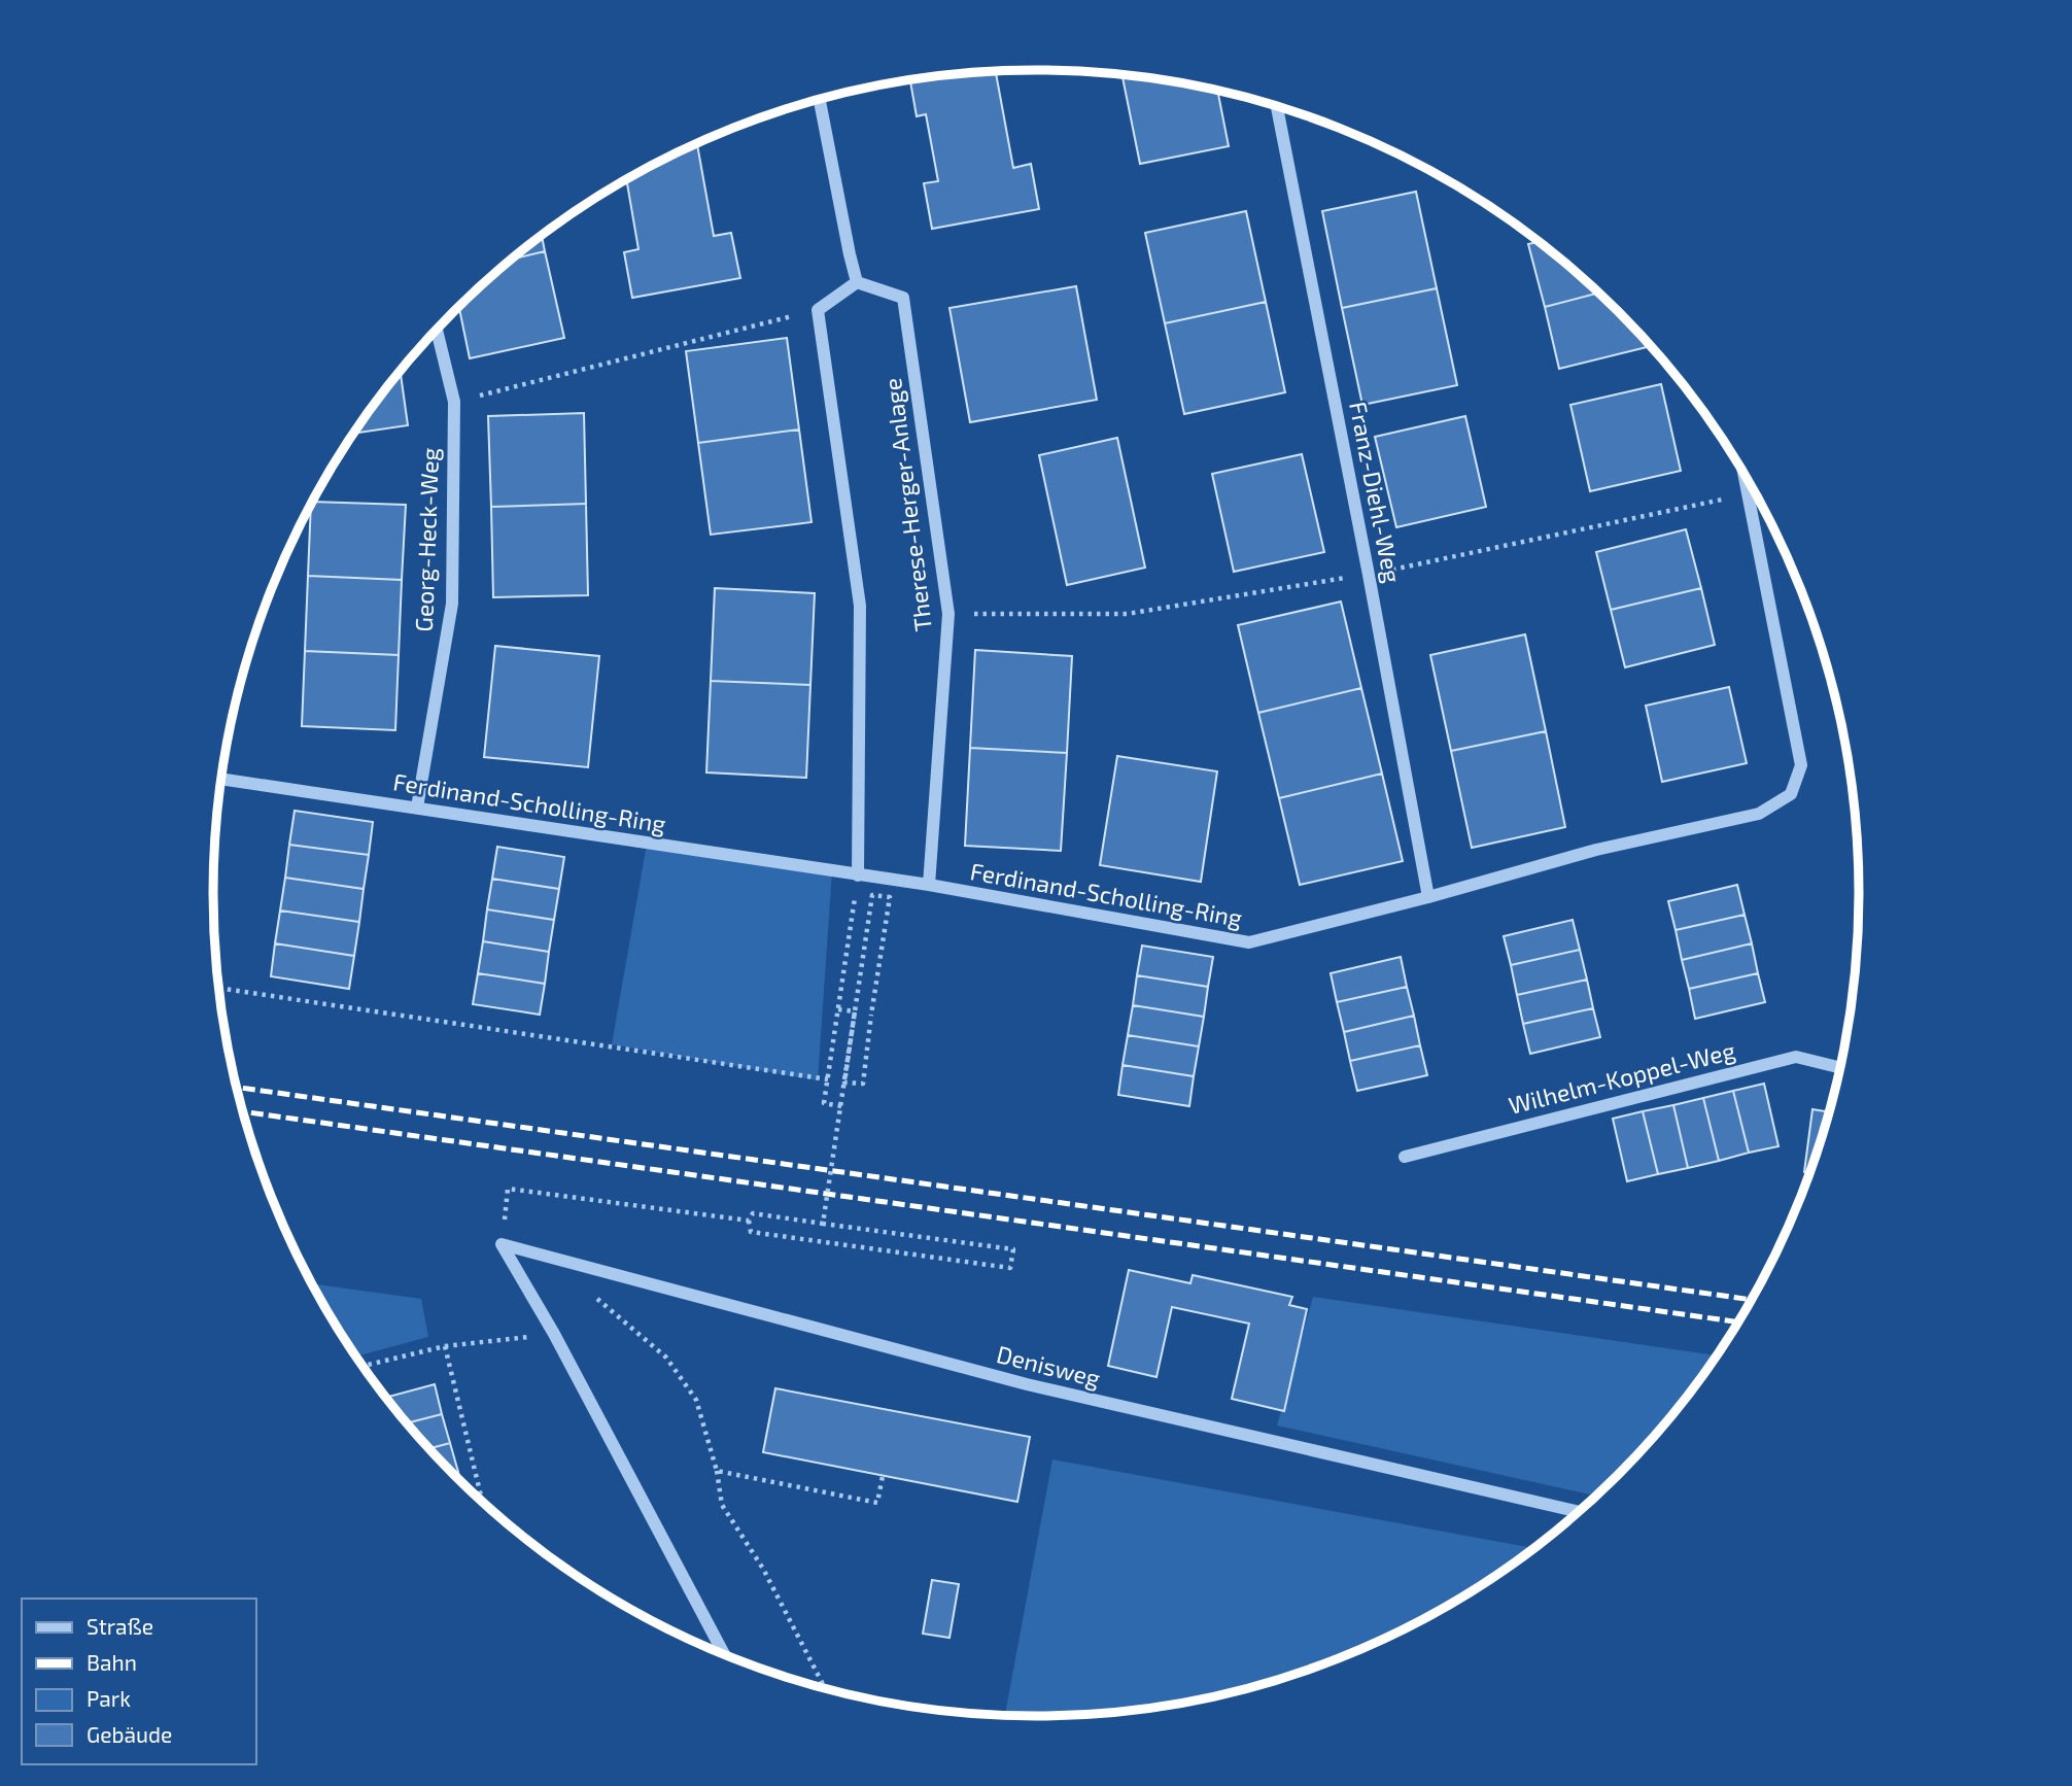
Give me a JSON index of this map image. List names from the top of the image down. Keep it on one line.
{"streets":{"street":["Franz-Diehl-Weg","Therese-Herger-Anlage","Georg-Heck-Weg","Ferdinand-Scholling-Ring","Wilhelm-Koppel-Weg","Denisweg"]},"crossings":[["Franz-Diehl-Weg","Ferdinand-Scholling-Ring"],["Therese-Herger-Anlage","Ferdinand-Scholling-Ring"],["Georg-Heck-Weg","Ferdinand-Scholling-Ring"]],"legend":["Straße","Bahn","Park","Gebäude"]}
